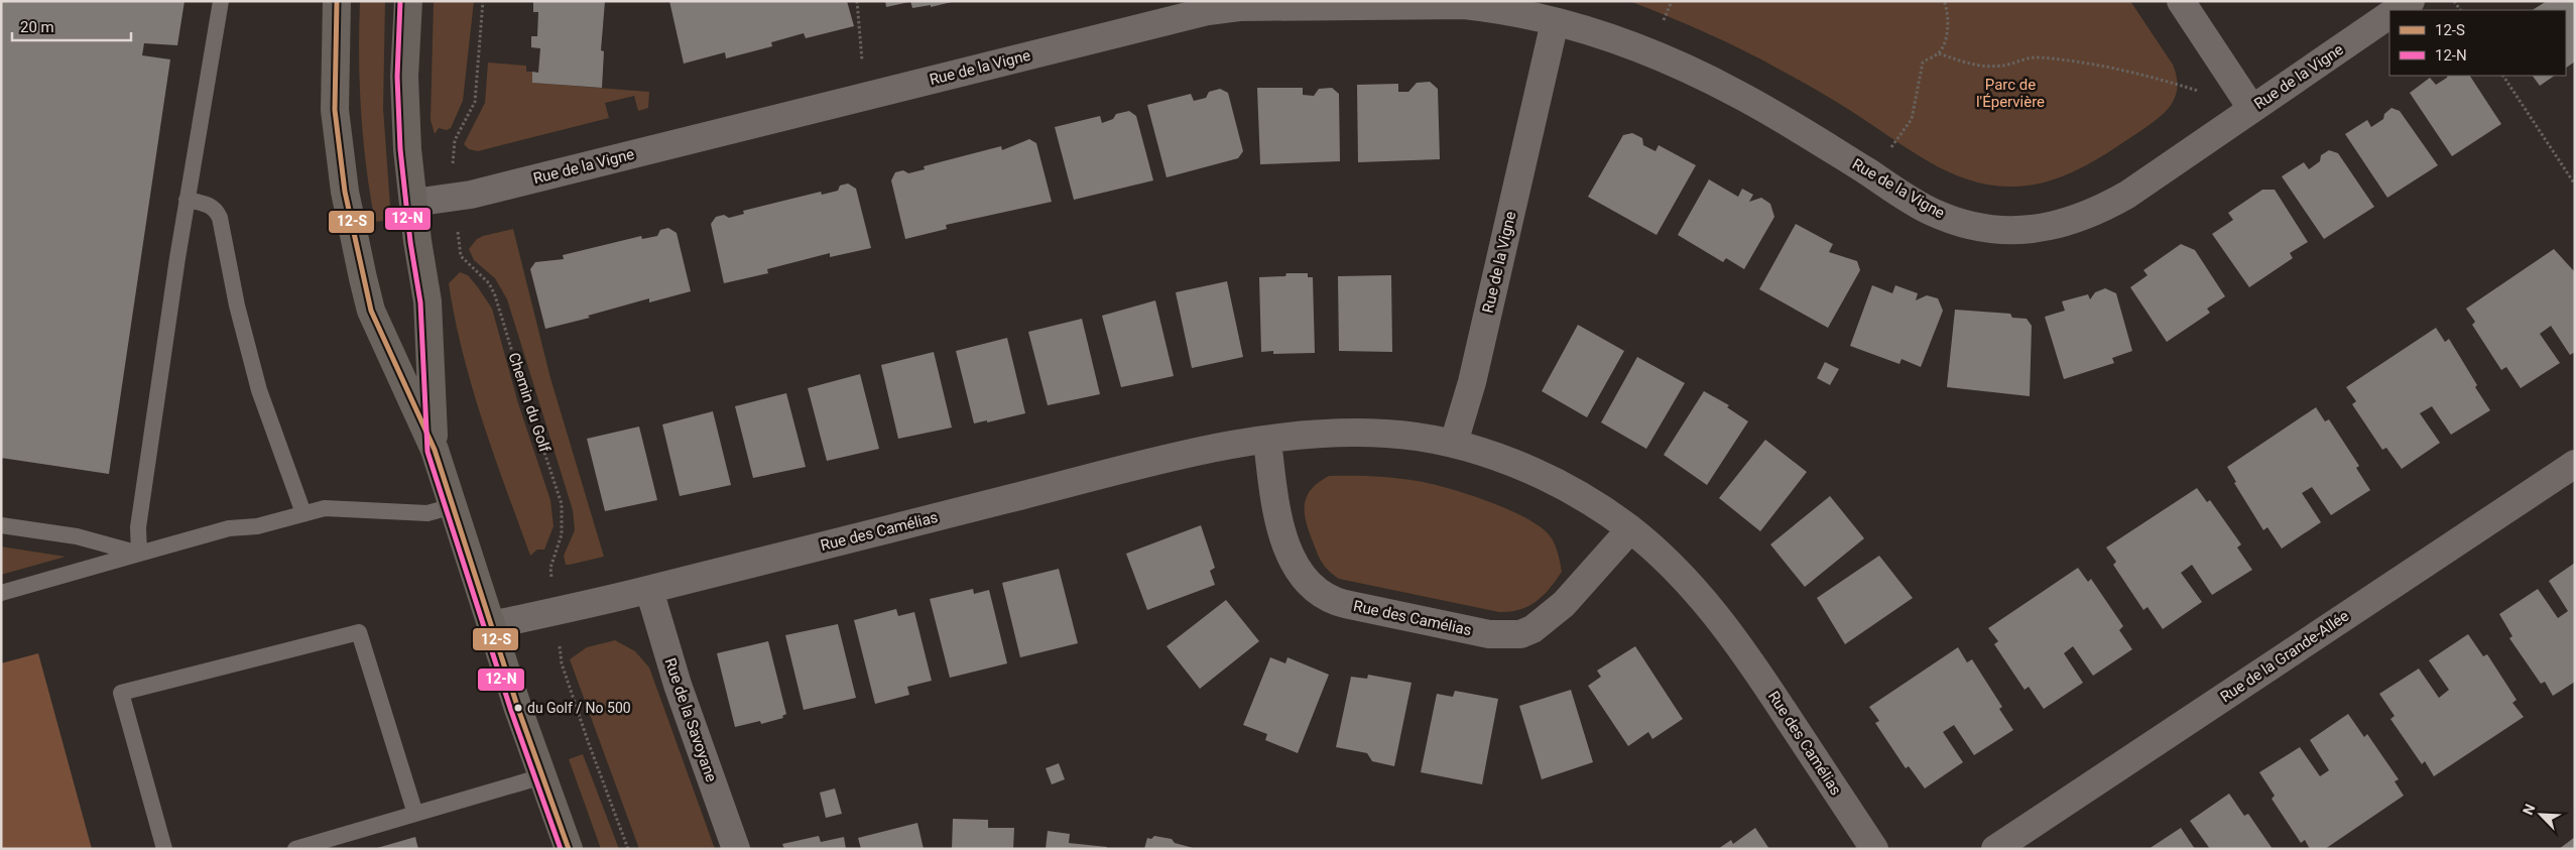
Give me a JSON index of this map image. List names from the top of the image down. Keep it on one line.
{"streets":{"street":["Rue de la Vigne","Rue des Camélias","Rue de la Grande-Allée","Rue de la Savoyane"],"path":["Chemin du Golf"]},"crossings":[["Rue de la Vigne","Rue des Camélias"],["Rue des Camélias","Rue de la Savoyane"]],"parks":["Parc de l'Épervière"],"places":["du Golf / No 500"],"lines":["transit line 12-S","transit line 12-N"],"legend":["12-S","12-N"],"scale_bar":"20 m","north":"top left"}
